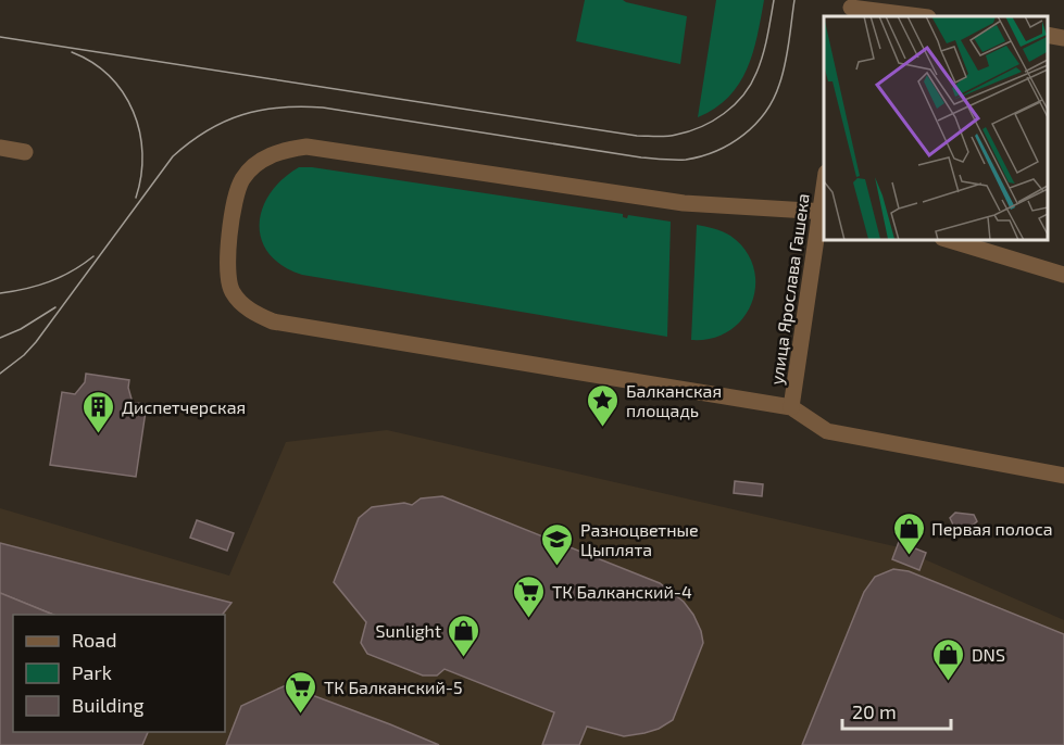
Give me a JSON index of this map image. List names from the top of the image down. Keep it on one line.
{"streets":{"street":["улица Ярослава Гашека"]},"places":{"place":["Балканская площадь"],"building":["Диспетчерская"],"shop":["Первая полоса","Sunlight","DNS"],"school or university":["Разноцветные Цыплята"],"supermarket":["ТК Балканский-4","ТК Балканский-5"]},"legend":["Road","Park","Building"],"scale_bar":"20 m"}
